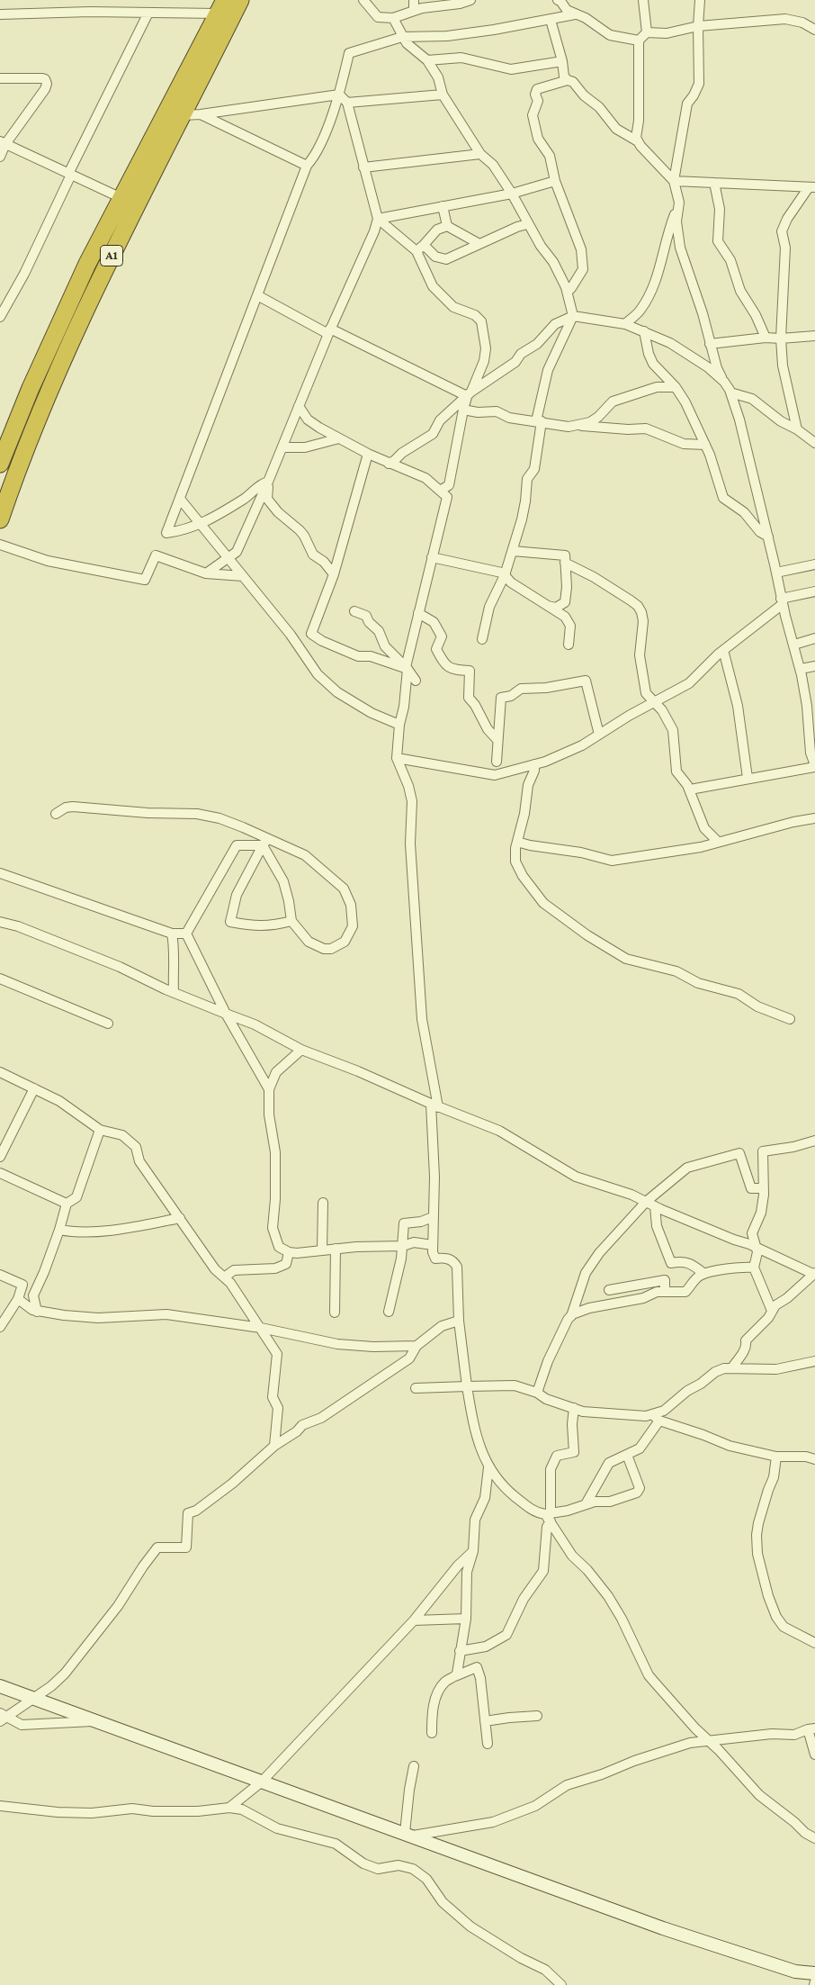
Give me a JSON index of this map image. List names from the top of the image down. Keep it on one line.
{"streets":{"highway":["A1"]}}
